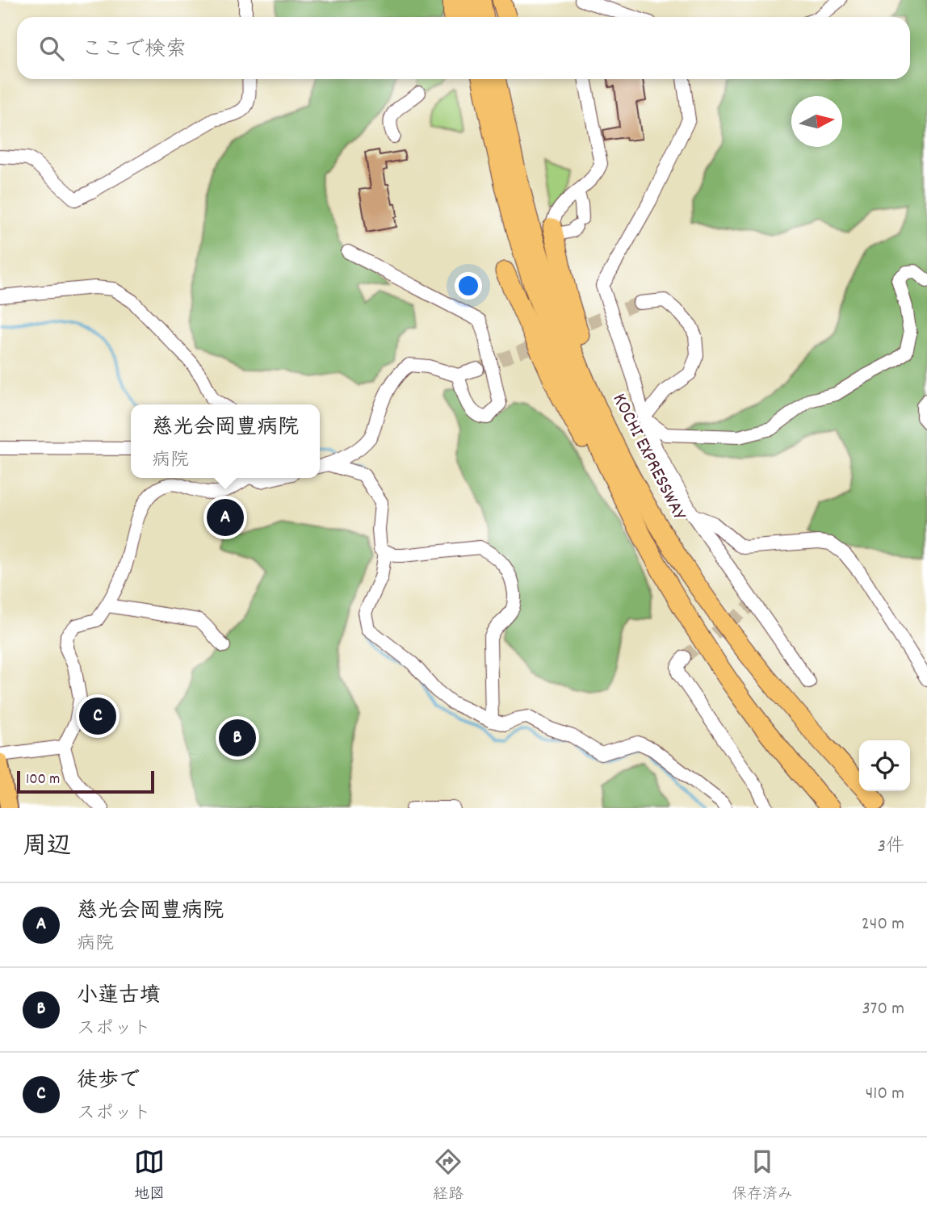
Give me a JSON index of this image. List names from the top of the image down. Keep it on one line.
{"streets":{"highway":["KOCHI EXPRESSWAY"]},"scale_bar":"100 m","north":"right","page":{"search":"ここで検索","popup":["慈光会岡豊病院","病院"],"pins":["A","C","B"],"scale":"100 m","heading":["周辺","3件"],"list":[{"mark":"A","name":"慈光会岡豊病院","note":"病院","value":"240 m"},{"mark":"B","name":"小蓮古墳","note":"スポット","value":"370 m"},{"mark":"C","name":"徒歩で","note":"スポット","value":"410 m"}],"nav":["地図","経路","保存済み"]}}
